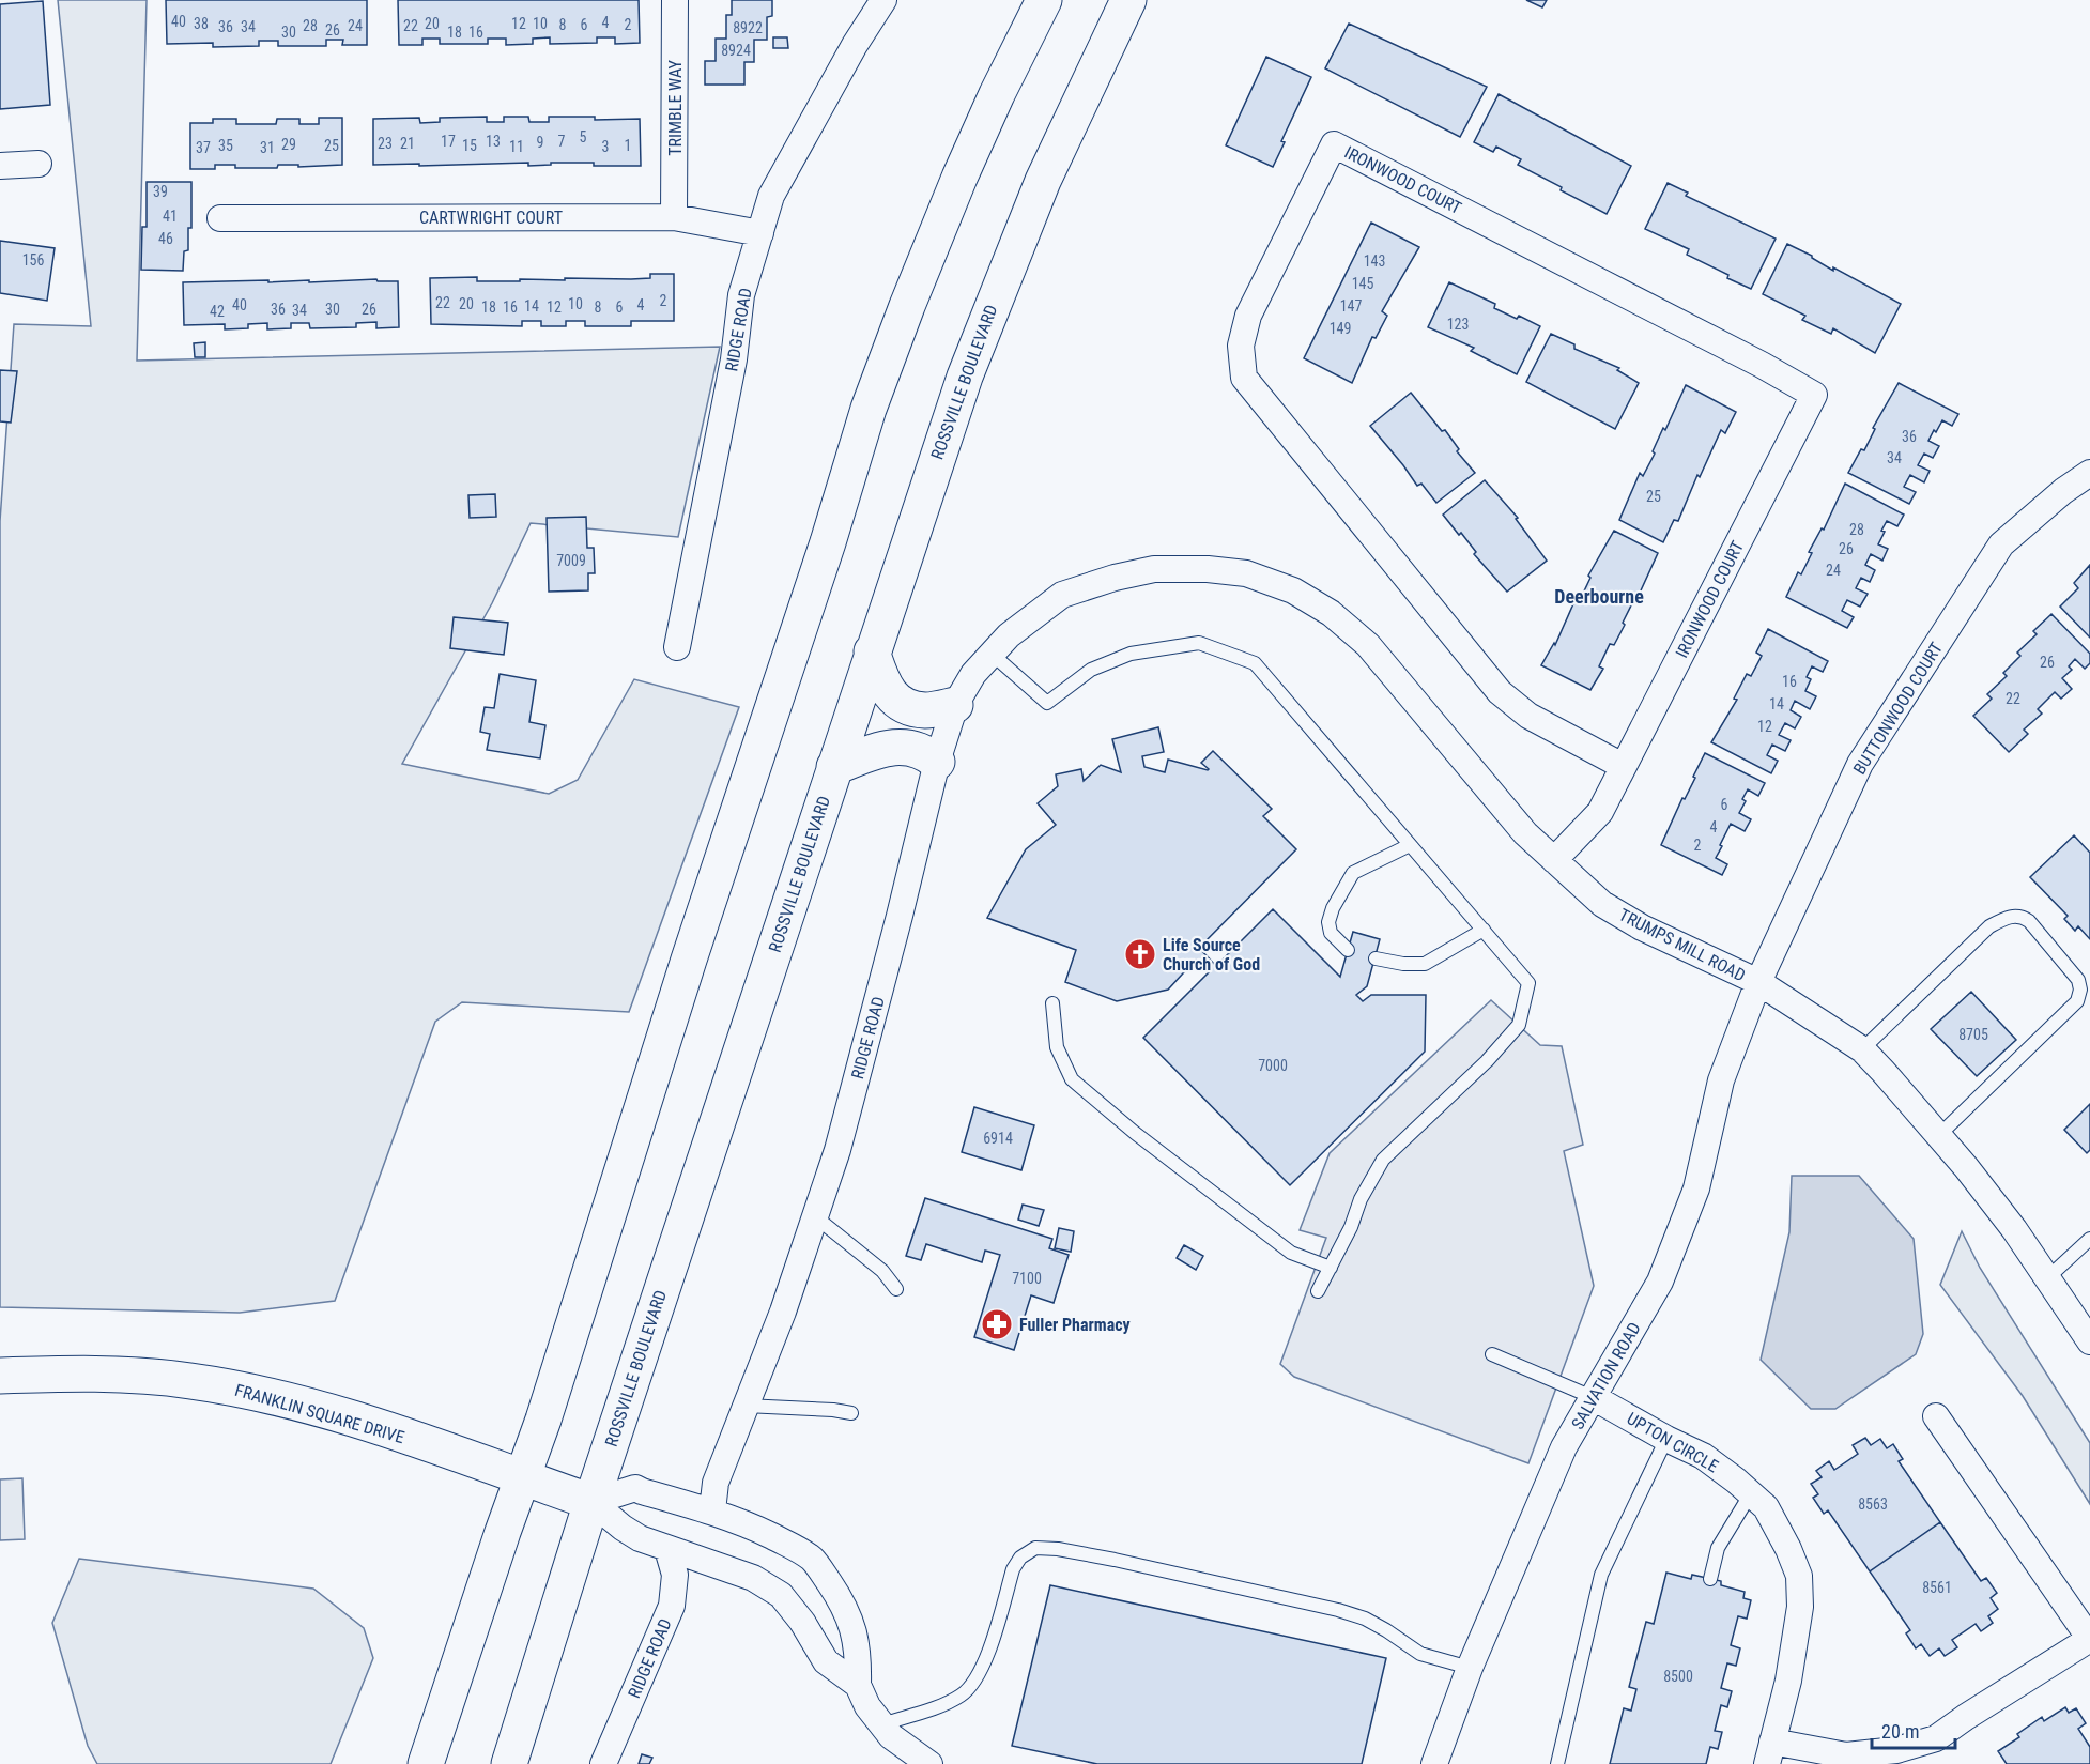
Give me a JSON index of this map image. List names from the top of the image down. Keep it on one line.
{"streets":{"main road":["ROSSVILLE BOULEVARD","FRANKLIN SQUARE DRIVE"],"street":["TRIMBLE WAY","IRONWOOD COURT","CARTWRIGHT COURT","RIDGE ROAD","BUTTONWOOD COURT","TRUMPS MILL ROAD","SALVATION ROAD","UPTON CIRCLE"]},"crossings":[["TRIMBLE WAY","CARTWRIGHT COURT"],["IRONWOOD COURT","TRUMPS MILL ROAD"],["CARTWRIGHT COURT","RIDGE ROAD"],["RIDGE ROAD","TRUMPS MILL ROAD"],["RIDGE ROAD","FRANKLIN SQUARE DRIVE"],["ROSSVILLE BOULEVARD","FRANKLIN SQUARE DRIVE"],["BUTTONWOOD COURT","TRUMPS MILL ROAD"],["BUTTONWOOD COURT","SALVATION ROAD"],["TRUMPS MILL ROAD","SALVATION ROAD"],["SALVATION ROAD","UPTON CIRCLE"]],"districts":["Deerbourne"],"places":{"church":["Life Source Church of God"],"pharmacy":["Fuller Pharmacy"]},"house_numbers":["40","4","38","20","12","10","8","6","2","28","24","22","36","34","8922","26","30","18","16","8924","5","17","13","7","9","23","21","29","35","25","15","1","11","3","37","31","39","41","46","156","143","145","2","22","20","10","40","4","14","147","18","16","12","8","6","36","30","26","34","42","123","149","36","34","25","28","26","7009","24","26","16","22","14","12","6","4","2","8705","7000","6914","7100","8563","8561","8500"],"scale_bar":"20 m"}
